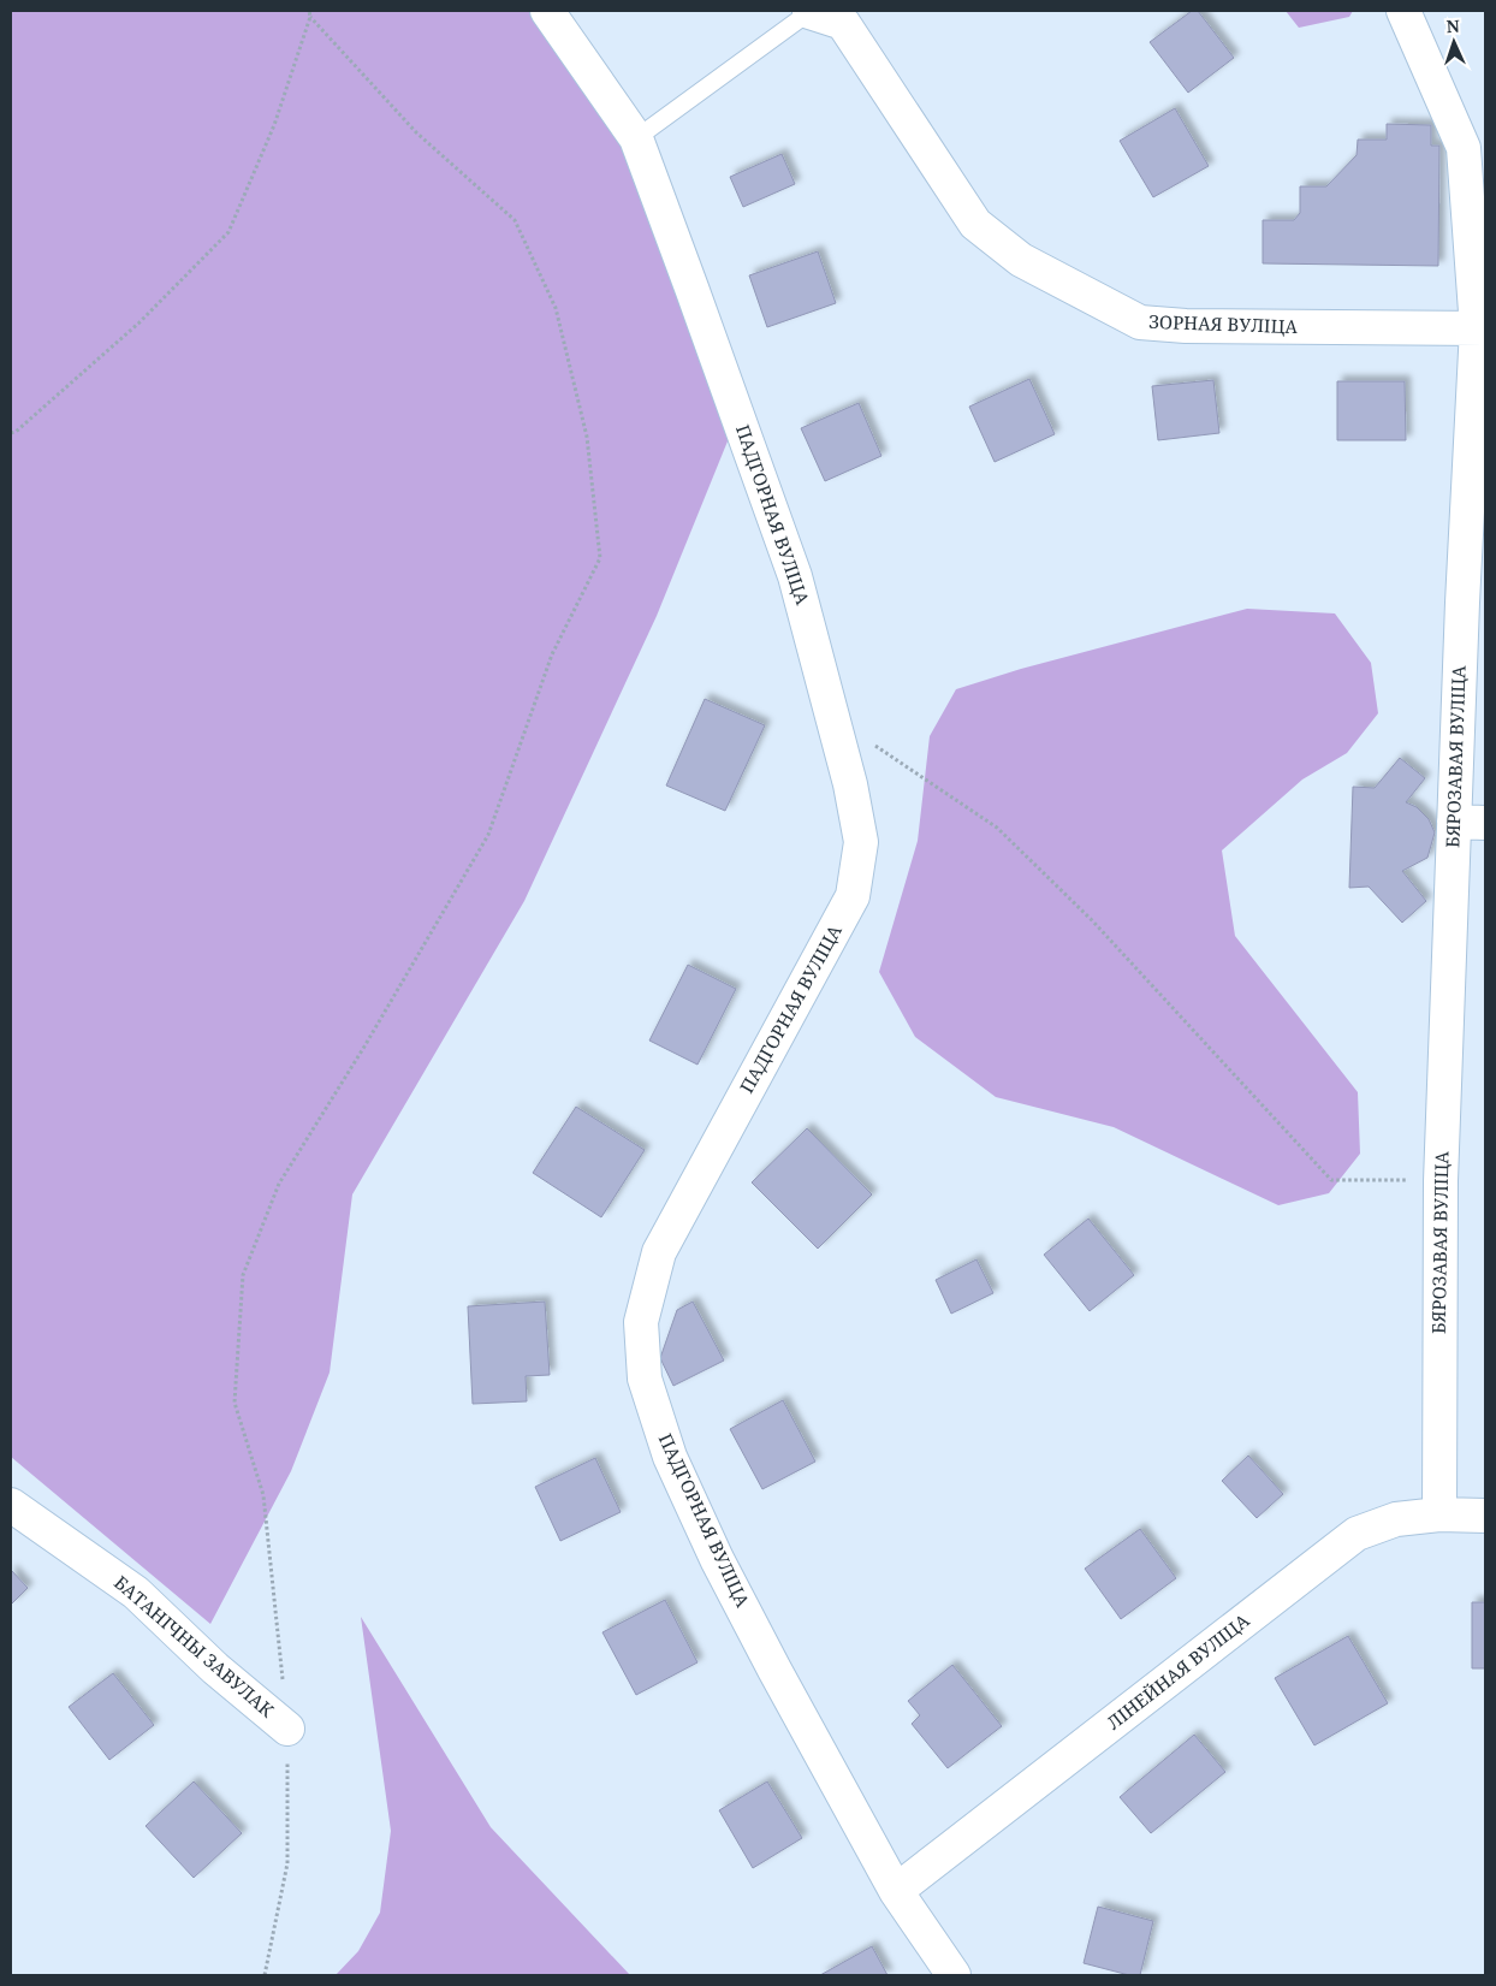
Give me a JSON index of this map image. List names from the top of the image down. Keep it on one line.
{"streets":{"street":["ЗОРНАЯ ВУЛІЦА","ПАДГОРНАЯ ВУЛІЦА","БЯРОЗАВАЯ ВУЛІЦА","БАТАНІЧНЫ ЗАВУЛАК","ЛІНЕЙНАЯ ВУЛІЦА"]},"crossings":[["ЗОРНАЯ ВУЛІЦА","БЯРОЗАВАЯ ВУЛІЦА"],["ПАДГОРНАЯ ВУЛІЦА","ЛІНЕЙНАЯ ВУЛІЦА"],["БЯРОЗАВАЯ ВУЛІЦА","ЛІНЕЙНАЯ ВУЛІЦА"]],"north":"top"}
